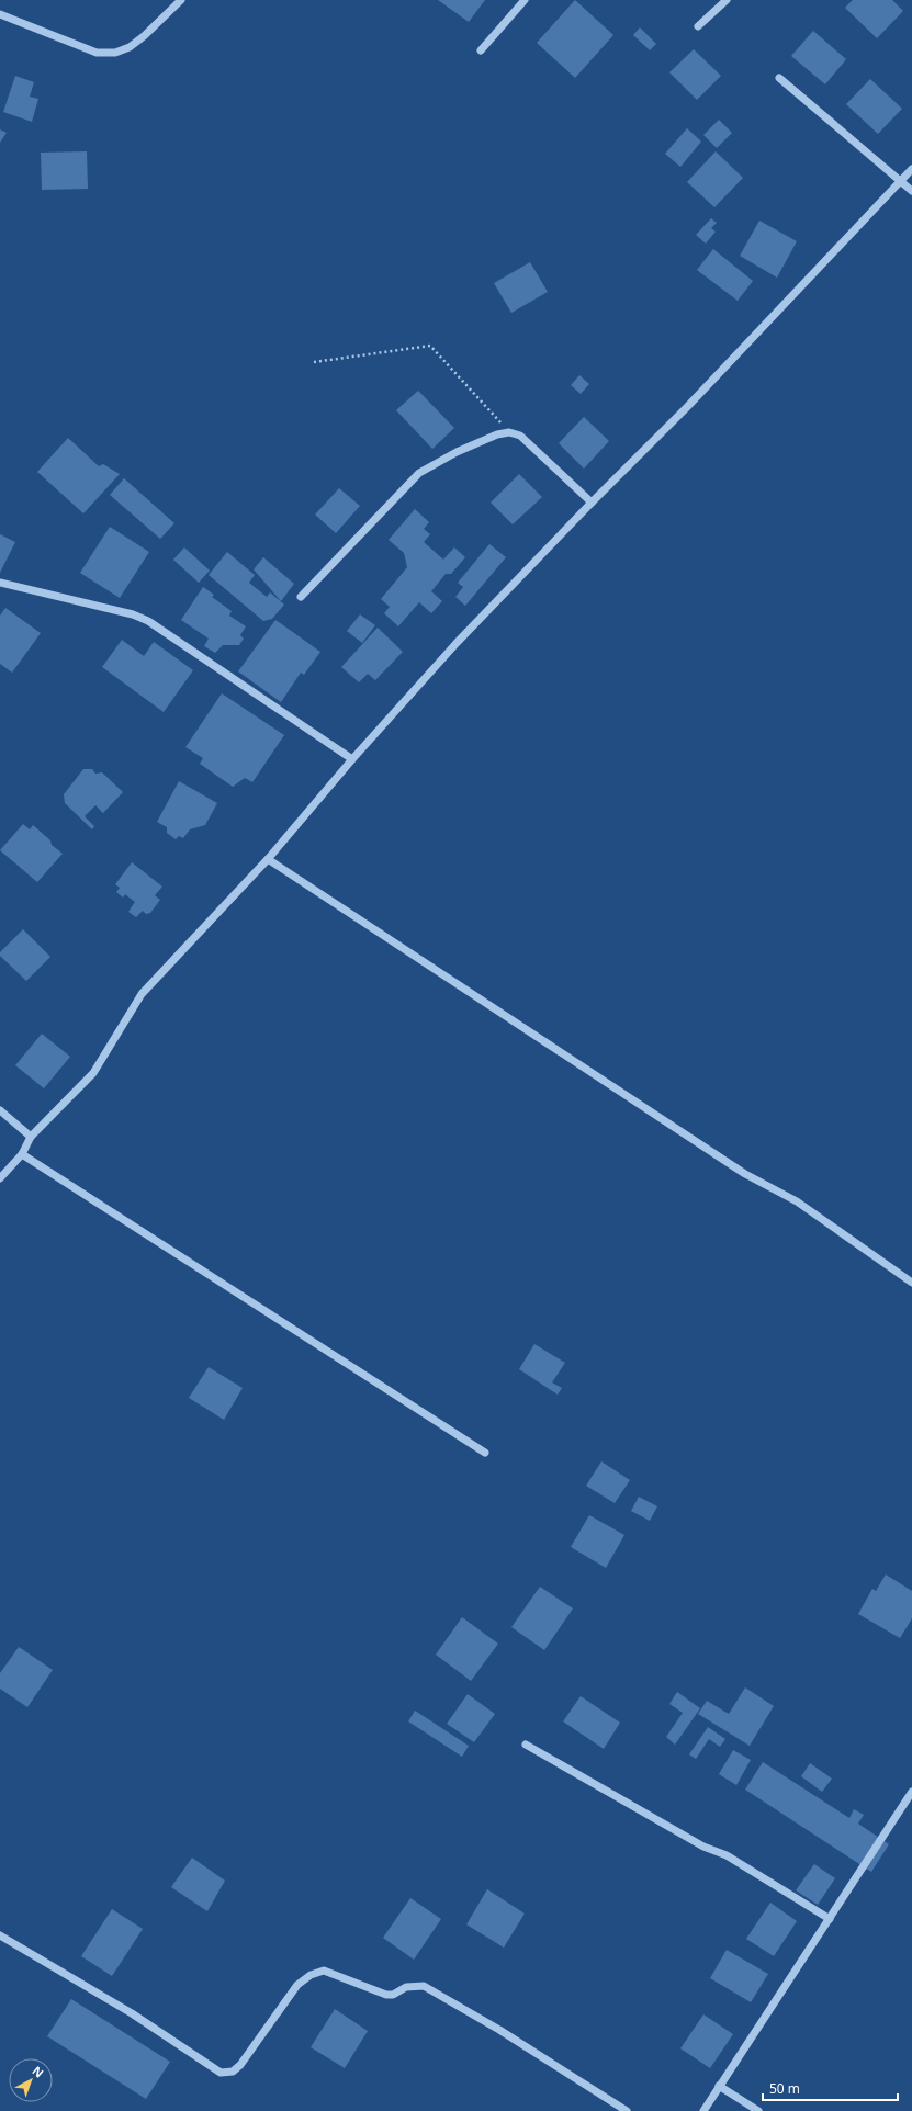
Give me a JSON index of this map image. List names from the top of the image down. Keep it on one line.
{"scale_bar":"50 m","north":"top right"}
